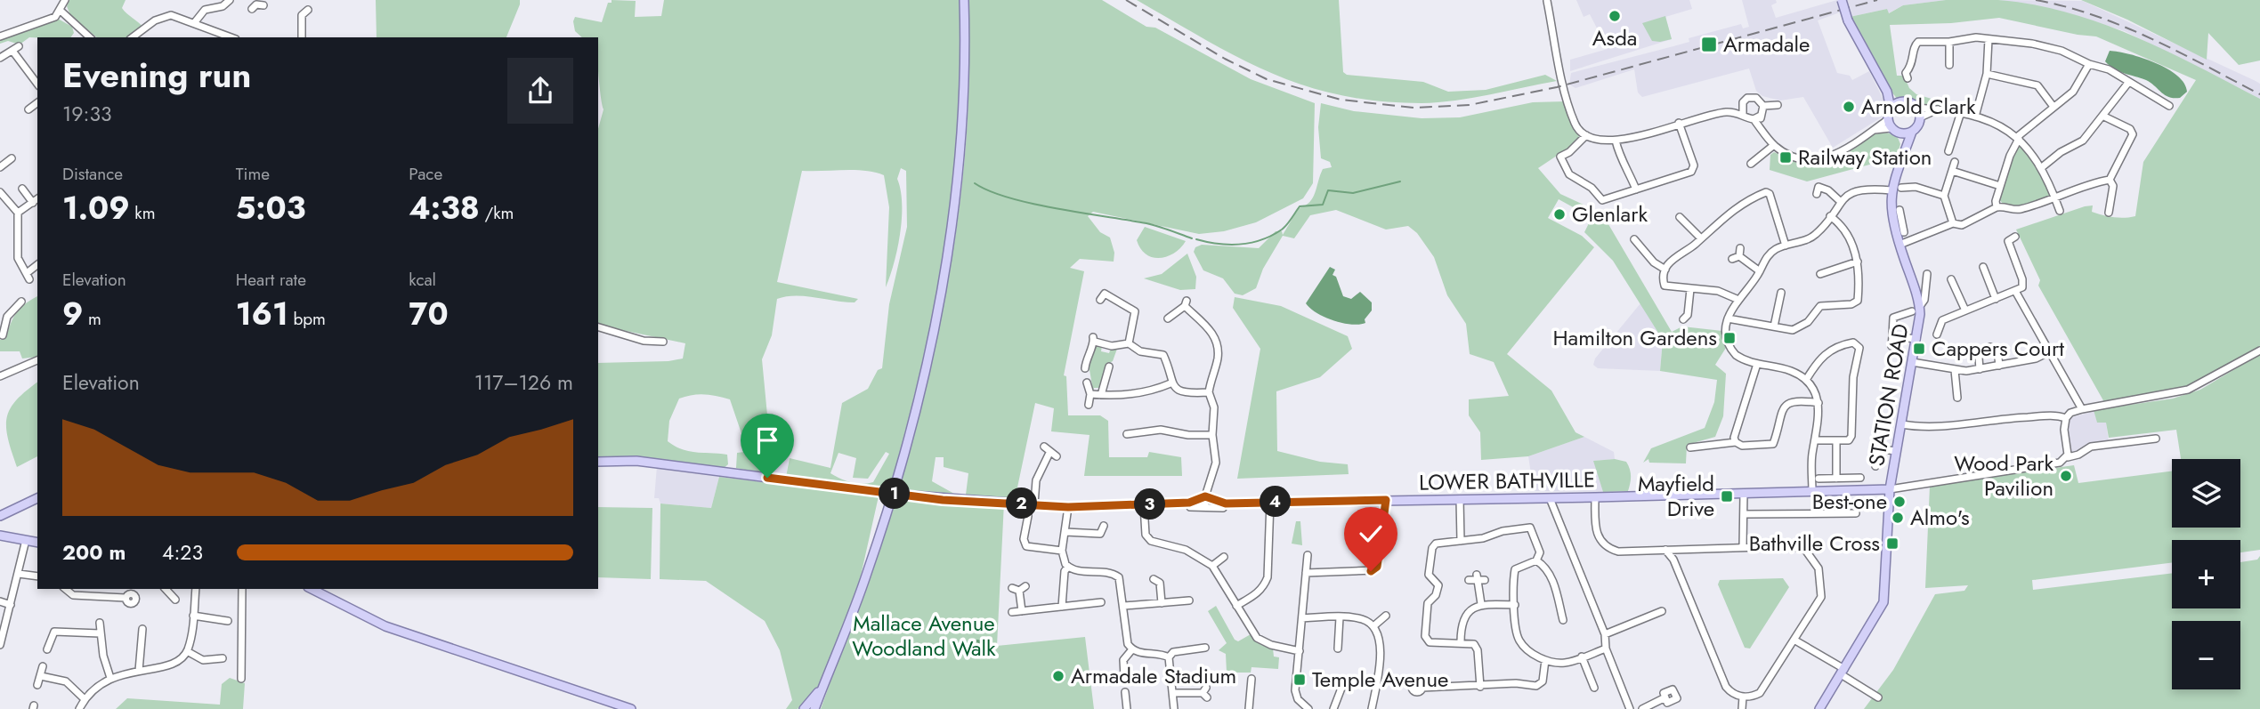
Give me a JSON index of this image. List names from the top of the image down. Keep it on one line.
{"streets":{"main road":["STATION ROAD","LOWER BATHVILLE"]},"crossings":[["STATION ROAD","LOWER BATHVILLE"]],"parks":["Mallace Avenue Woodland Walk"],"places":{"other":["Asda","Arnold Clark","Glenlark","Wood Park Pavilion","Best-one","Almo's","Armadale Stadium"],"transit":["Armadale","Railway Station","Hamilton Gardens","Cappers Court","Mayfield Drive","Bathville Cross","Temple Avenue"]},"page":{"heading":["Evening run","19:33"],"stats":[["Distance","1.09 km"],["Time","5:03"],["Pace","4:38 /km"],["Elevation","9 m"],["Heart rate","161 bpm"],["kcal","70"]],"chart":["Elevation","117–126 m"],"map_buttons":["+","−"],"pins":["1","4","2","3"],"list":[{"name":"200 m","note":"4:23"}]}}
